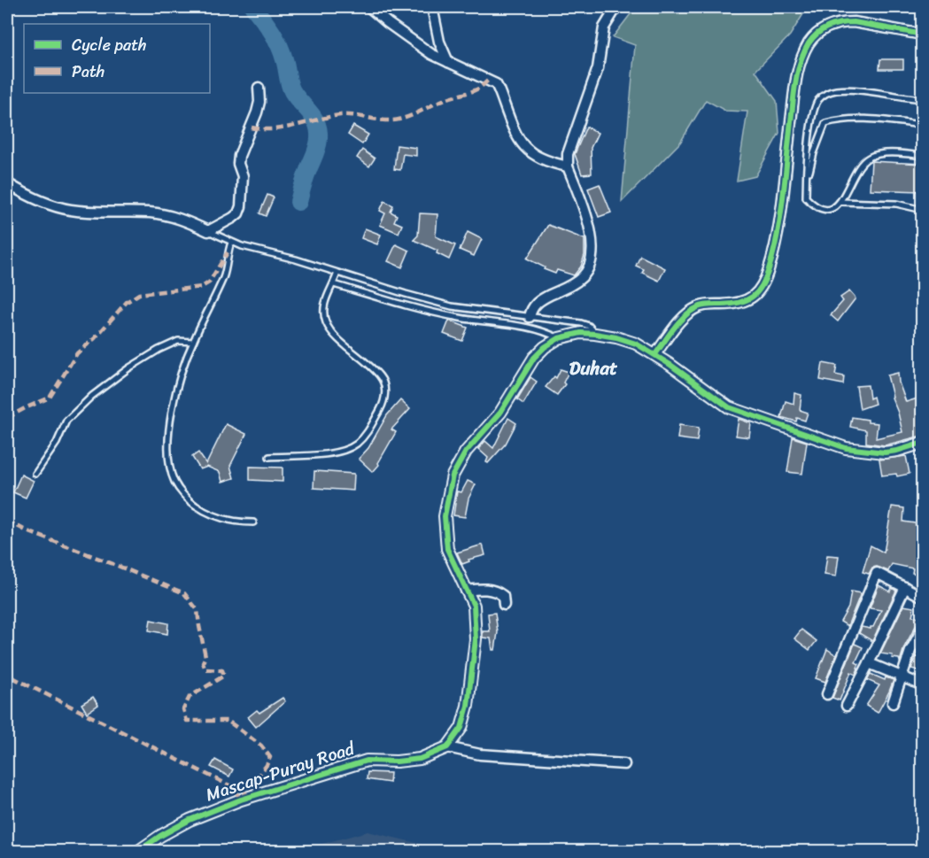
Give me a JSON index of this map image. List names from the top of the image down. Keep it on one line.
{"streets":{"street":["Mascap-Puray Road"]},"districts":["Duhat"],"legend":["Cycle path","Path"]}
